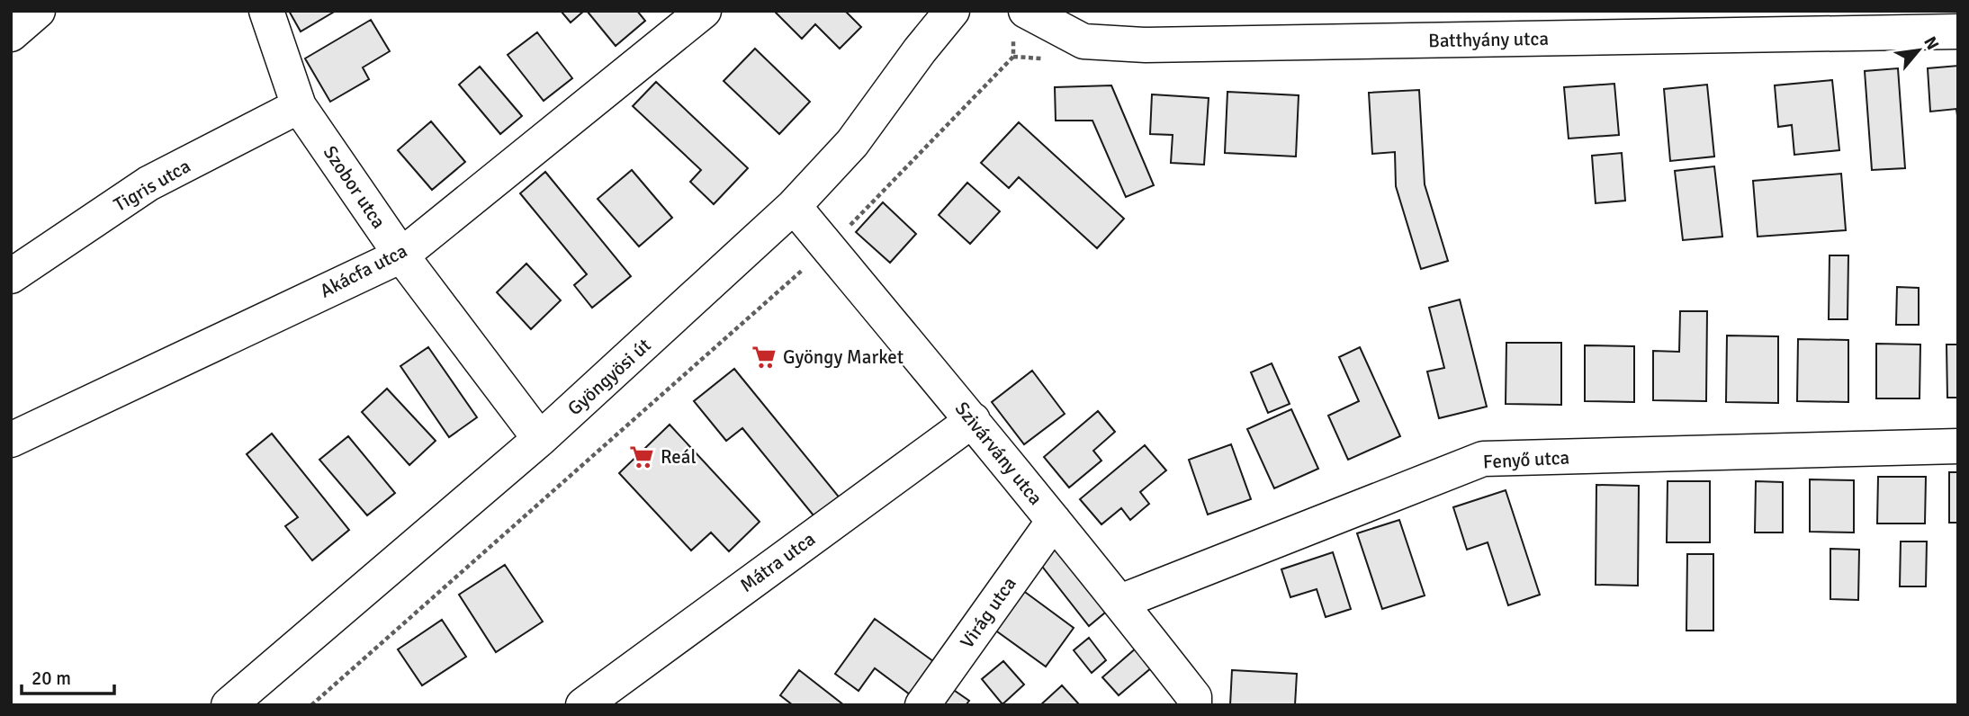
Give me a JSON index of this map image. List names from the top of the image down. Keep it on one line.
{"streets":{"street":["Batthyány utca","Tigris utca","Szobor utca","Akácfa utca","Gyöngyösi út","Szivárvány utca","Fenyő utca","Mátra utca","Virág utca"]},"crossings":[["Tigris utca","Szobor utca"],["Szobor utca","Akácfa utca"],["Szobor utca","Gyöngyösi út"],["Gyöngyösi út","Szivárvány utca"],["Szivárvány utca","Fenyő utca"],["Szivárvány utca","Mátra utca"],["Szivárvány utca","Virág utca"]],"places":{"supermarket":["Gyöngy Market","Reál"]},"scale_bar":"20 m","north":"top right"}
